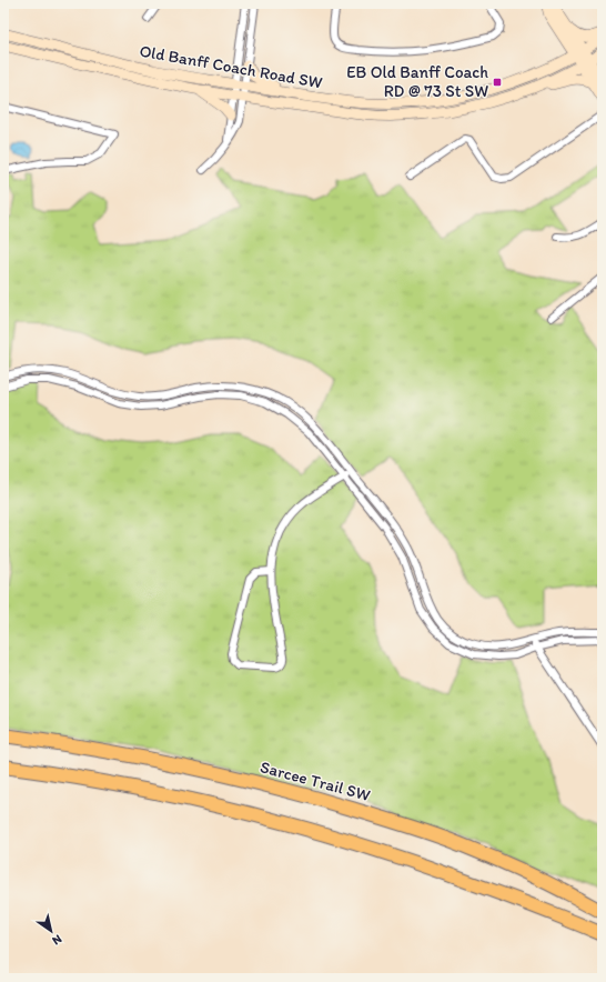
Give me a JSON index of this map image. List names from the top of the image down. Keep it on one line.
{"streets":{"highway":["Sarcee Trail SW"],"main road":["Old Banff Coach Road SW"]},"places":{"transit":["EB Old Banff Coach RD @ 73 St SW"]},"north":"bottom right"}
